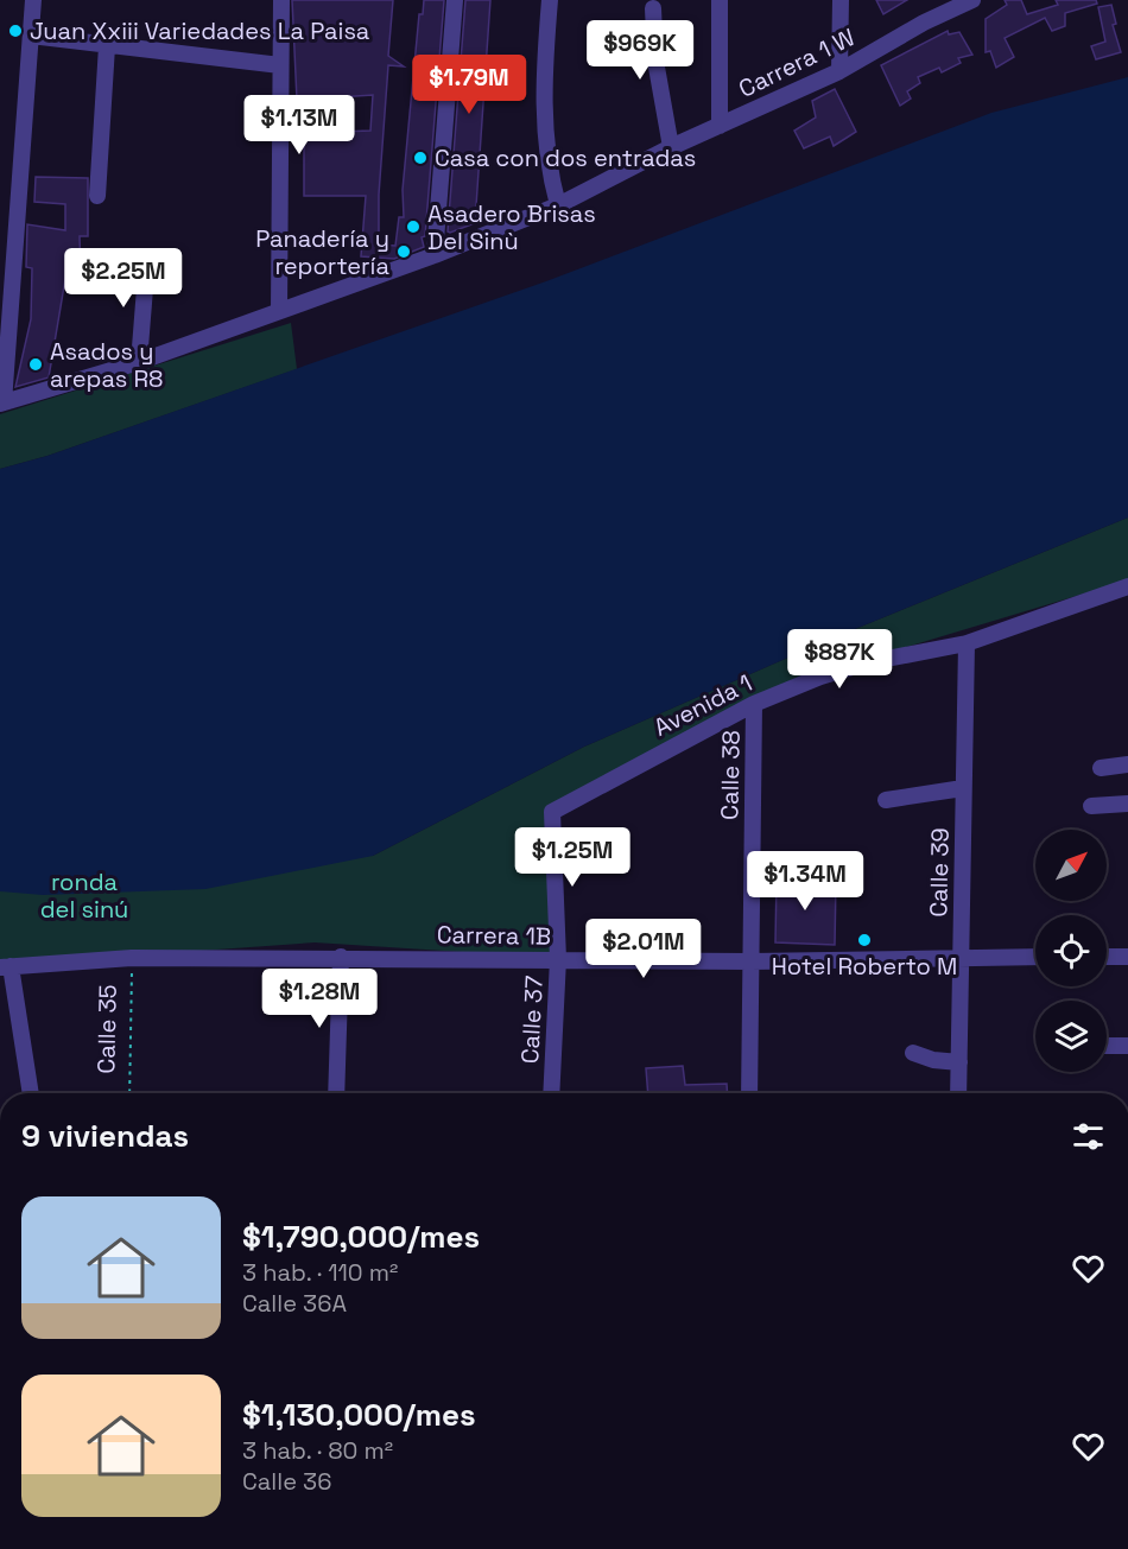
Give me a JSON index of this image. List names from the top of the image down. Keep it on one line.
{"streets":{"street":["Carrera 1 W","Avenida 1","Calle 38","Calle 39","Carrera 1B","Calle 37"],"path":["Calle 35"]},"crossings":[["Avenida 1","Calle 38"],["Avenida 1","Calle 39"],["Avenida 1","Calle 37"],["Calle 38","Carrera 1B"],["Calle 39","Carrera 1B"],["Carrera 1B","Calle 37"],["Carrera 1B","Calle 35"]],"parks":["ronda del sinú"],"places":["Juan Xxiii Variedades La Paisa","Casa con dos entradas","Asadero Brisas Del Sinù","Panadería y reportería","Asados y arepas R8","Hotel Roberto M"],"north":"top right","page":{"price":["$969K","$1.79M","$1.13M","$2.25M","$887K","$1.25M","$1.34M","$2.01M","$1.28M"],"heading":"9 viviendas","list":[{"name":"$1,790,000/mes","note":"3 hab. · 110 m² · Calle 36A"},{"name":"$1,130,000/mes","note":"3 hab. · 80 m² · Calle 36"}]}}
